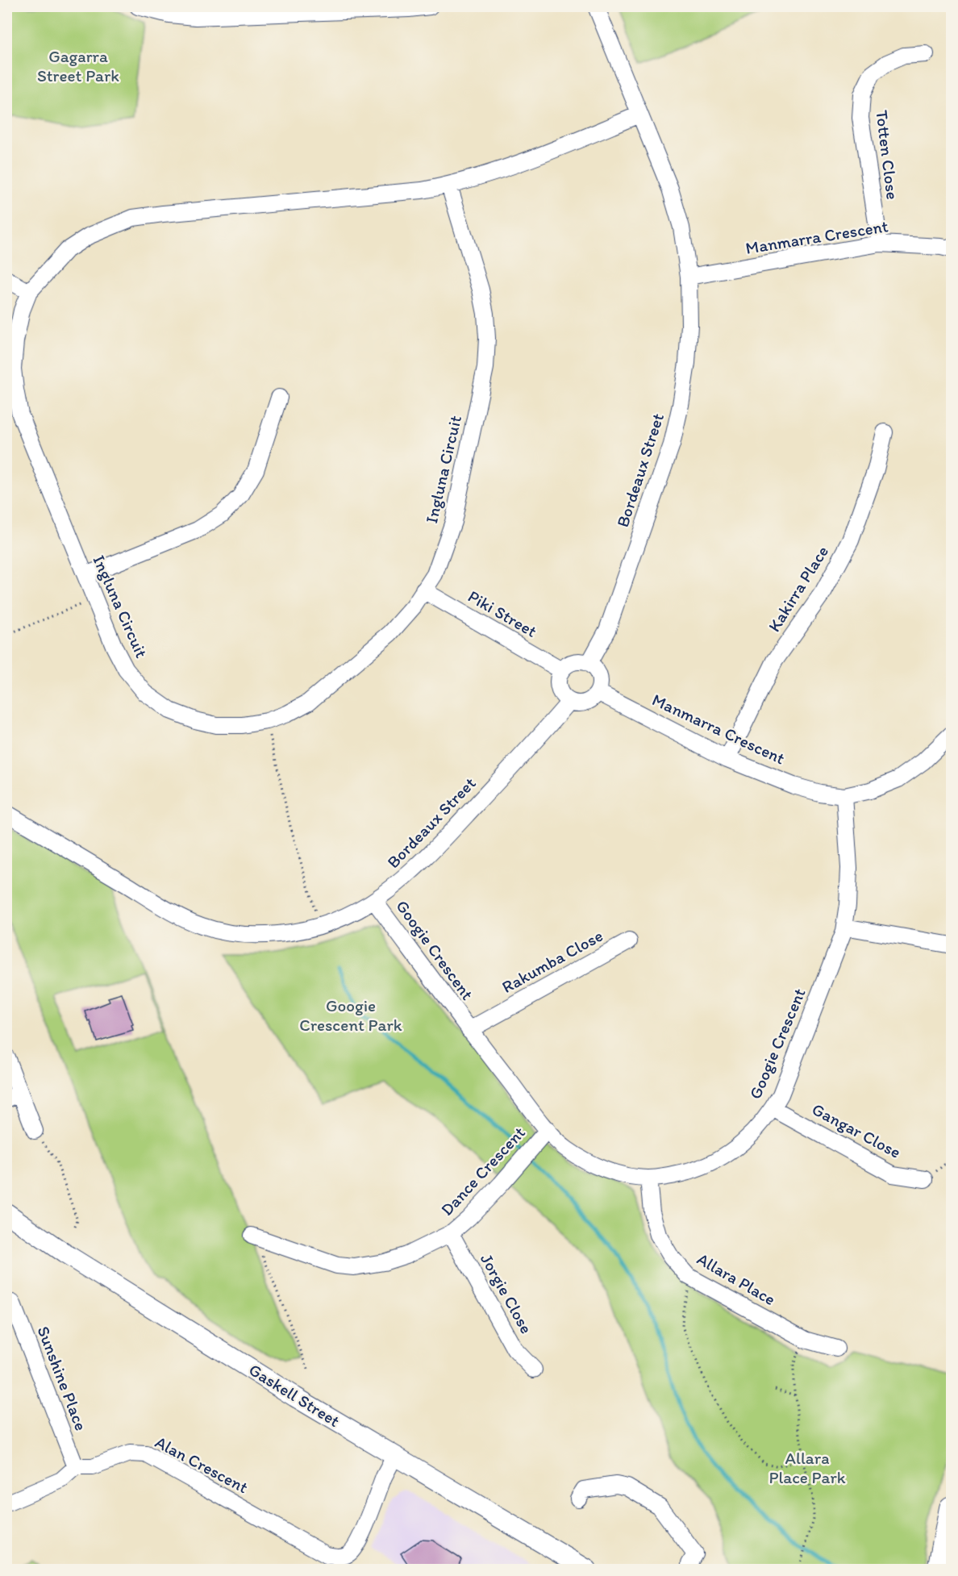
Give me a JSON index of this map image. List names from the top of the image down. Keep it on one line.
{"streets":{"street":["Totten Close","Manmarra Crescent","Ingluna Circuit","Bordeaux Street","Kakirra Place","Piki Street","Googie Crescent","Rakumba Close","Gangar Close","Dance Crescent","Allara Place","Jorgie Close","Sunshine Place","Gaskell Street","Alan Crescent"]},"crossings":[["Totten Close","Manmarra Crescent"],["Manmarra Crescent","Bordeaux Street"],["Manmarra Crescent","Kakirra Place"],["Manmarra Crescent","Piki Street"],["Manmarra Crescent","Googie Crescent"],["Ingluna Circuit","Bordeaux Street"],["Ingluna Circuit","Piki Street"],["Bordeaux Street","Piki Street"],["Bordeaux Street","Googie Crescent"],["Googie Crescent","Rakumba Close"],["Googie Crescent","Gangar Close"],["Googie Crescent","Dance Crescent"],["Googie Crescent","Allara Place"],["Dance Crescent","Jorgie Close"],["Sunshine Place","Alan Crescent"],["Gaskell Street","Alan Crescent"]],"parks":["Gagarra Street Park","Googie Crescent Park","Allara Place Park"]}
